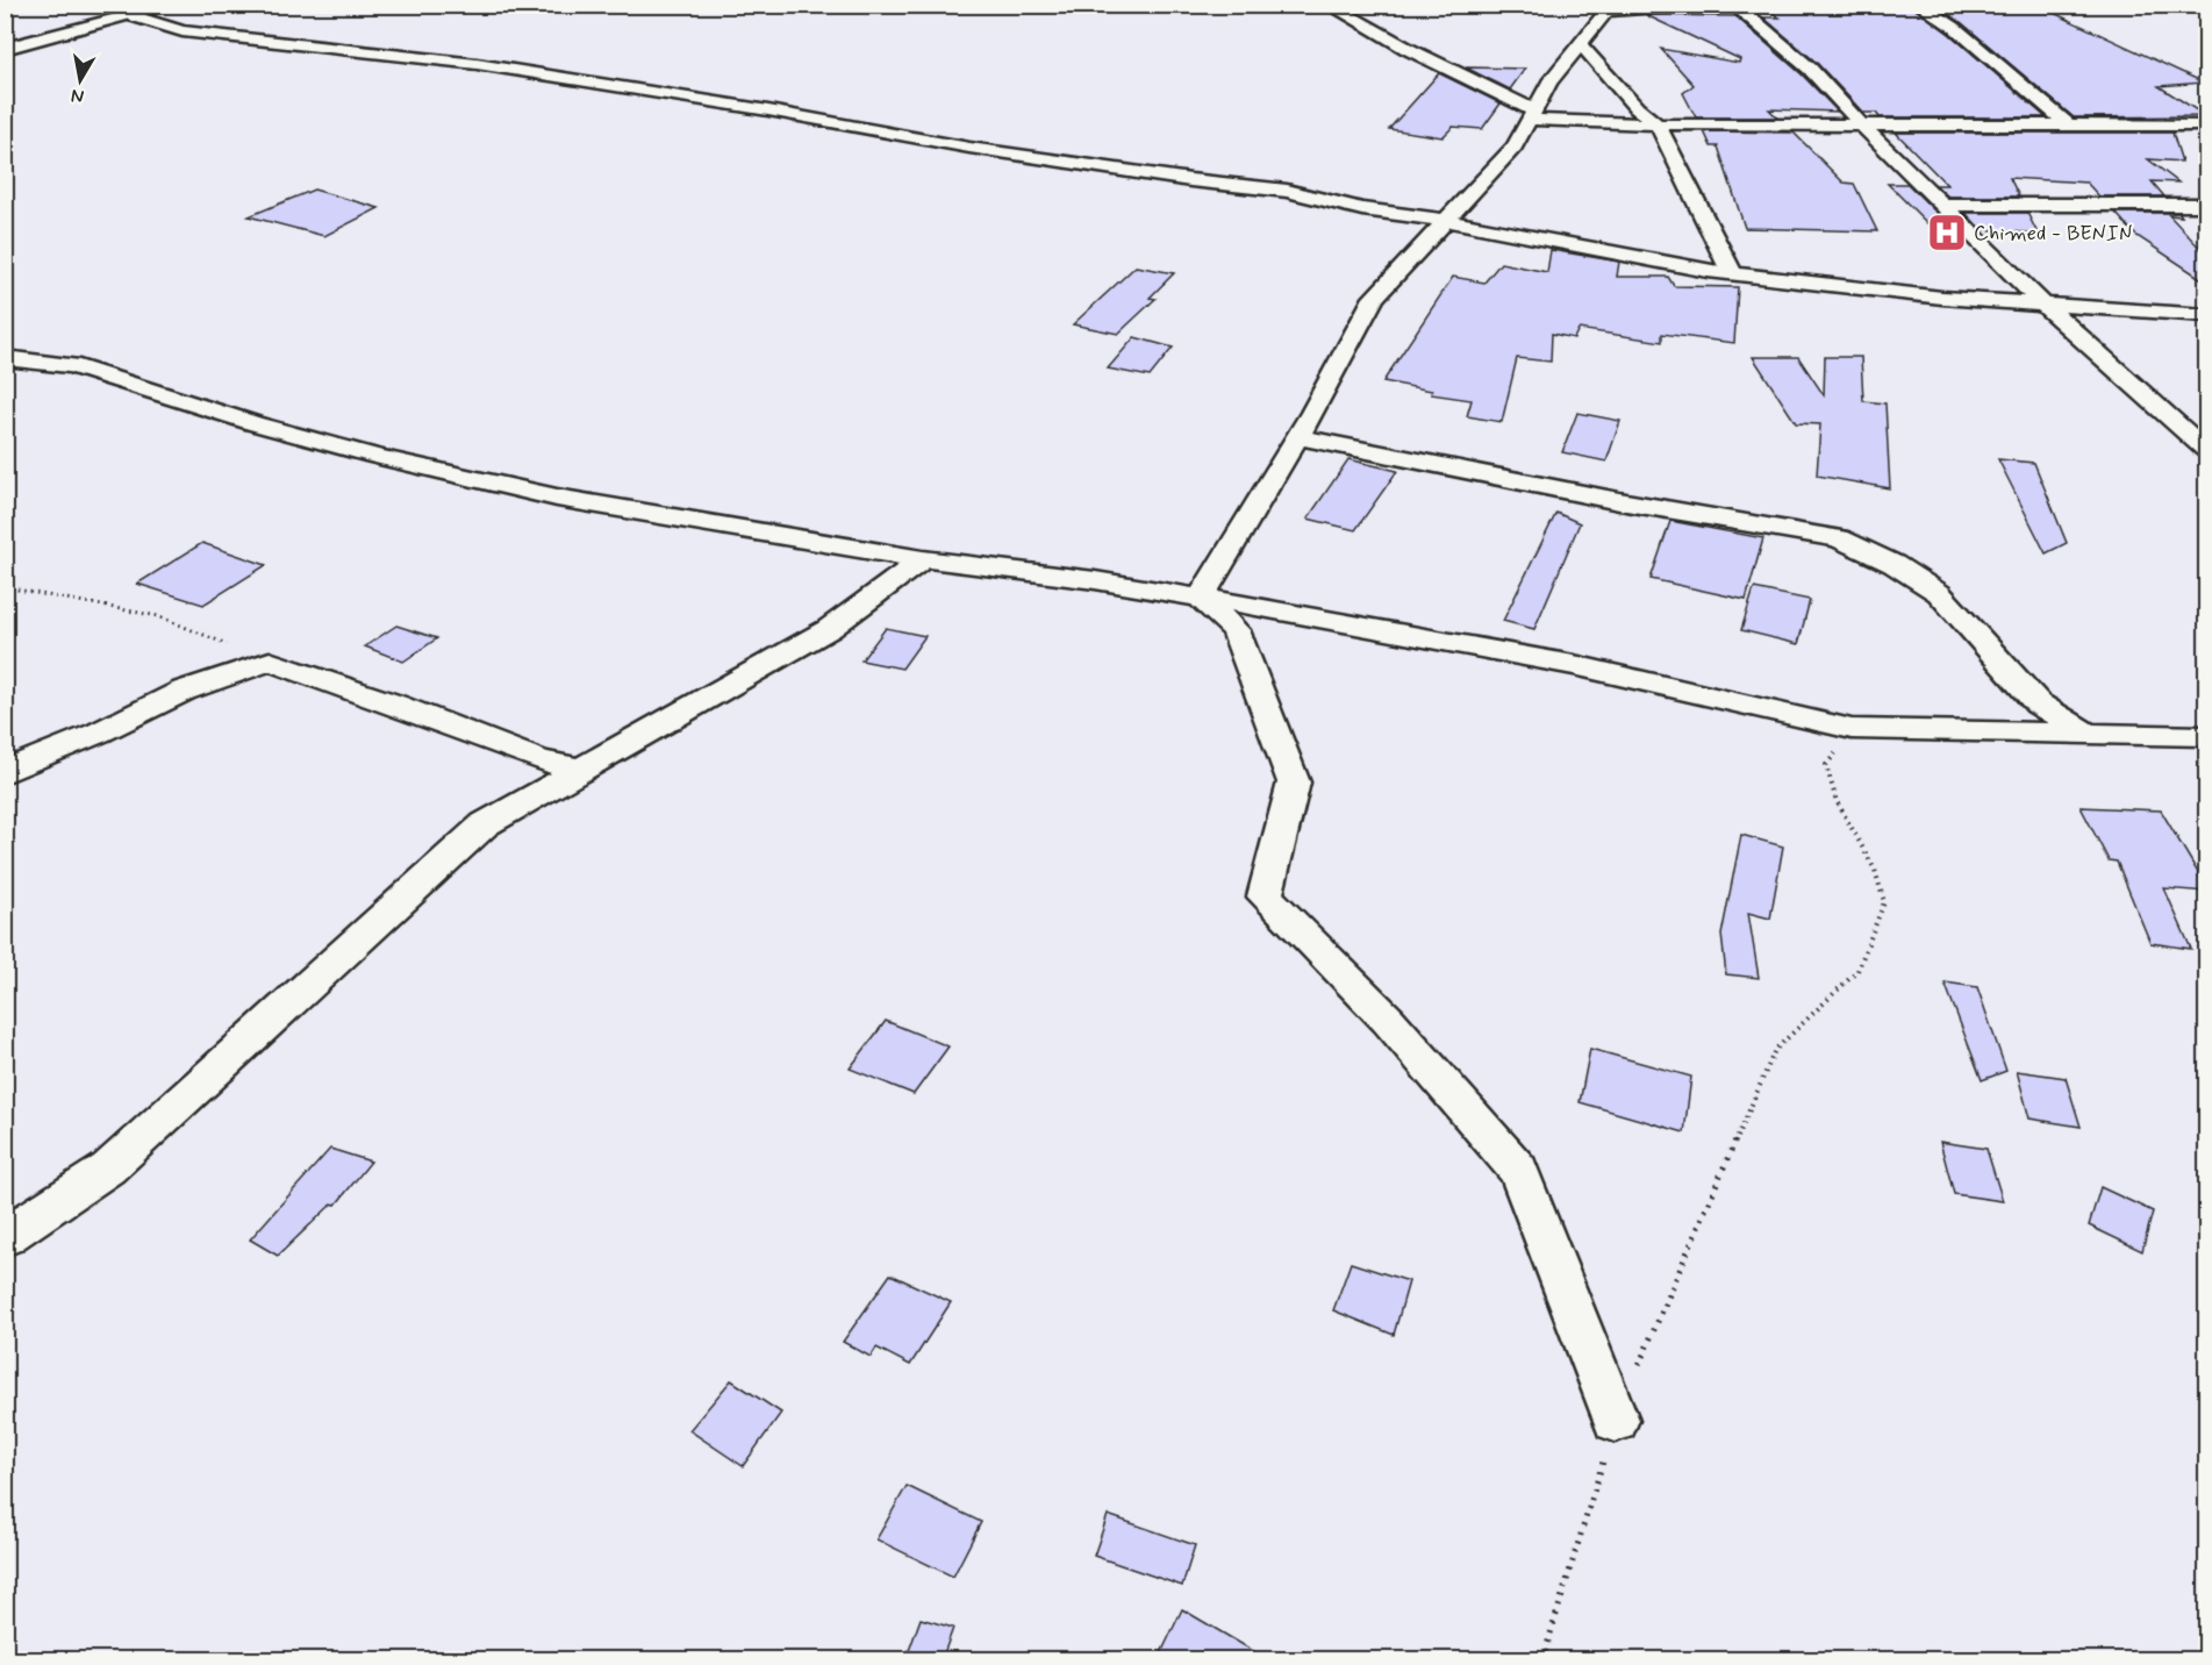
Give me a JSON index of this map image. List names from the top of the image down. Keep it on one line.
{"places":{"hospital":["Chimed - BENIN"]},"north":"bottom"}
